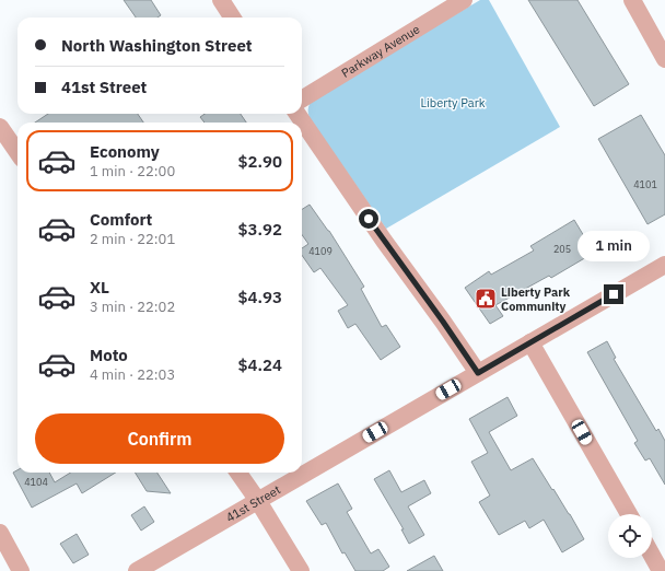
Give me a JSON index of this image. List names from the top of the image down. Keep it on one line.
{"streets":{"street":["Parkway Avenue","41st Street"]},"parks":["Liberty Park"],"places":{"public building":["Liberty Park Community"]},"house_numbers":["4101","205","4109","4104"],"page":{"banner":["North Washington Street","41st Street"],"list":[{"name":"Economy","note":"1 min · 22:00","value":"$2.90"},{"name":"Comfort","note":"2 min · 22:01","value":"$3.92"},{"name":"XL","note":"3 min · 22:02","value":"$4.93"},{"name":"Moto","note":"4 min · 22:03","value":"$4.24"}],"bubble":"1 min","buttons":"Confirm"}}
